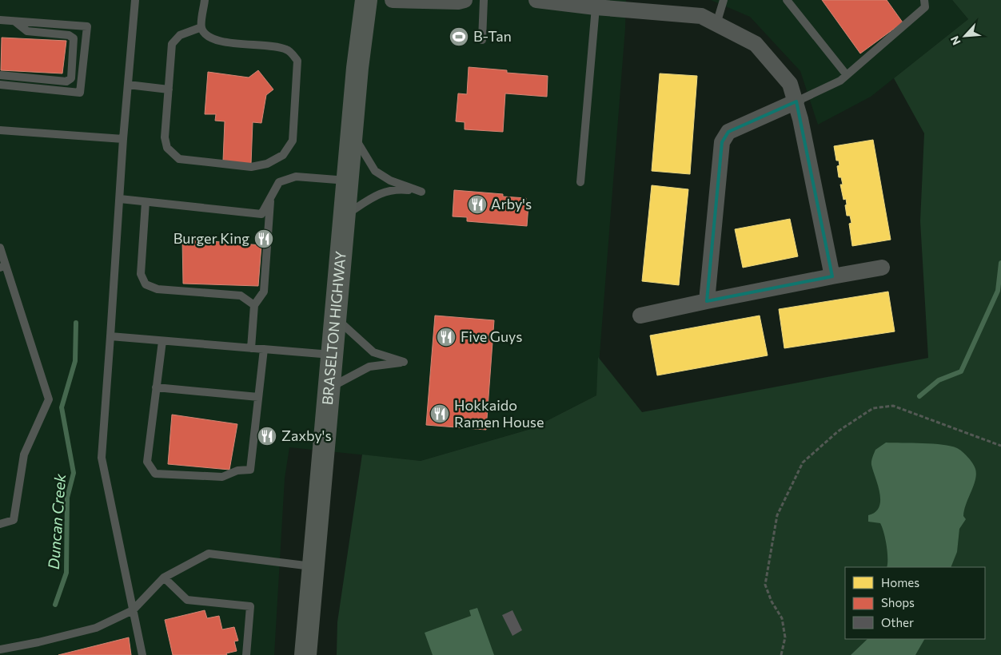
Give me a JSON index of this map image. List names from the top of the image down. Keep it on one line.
{"streets":{"main road":["BRASELTON HIGHWAY"]},"water":["Duncan Creek"],"places":{"sports":["B-Tan"],"restaurant":["Arby's","Burger King","Five Guys","Hokkaido Ramen House","Zaxby's"]},"legend":["Homes","Shops","Other"],"north":"bottom left"}
